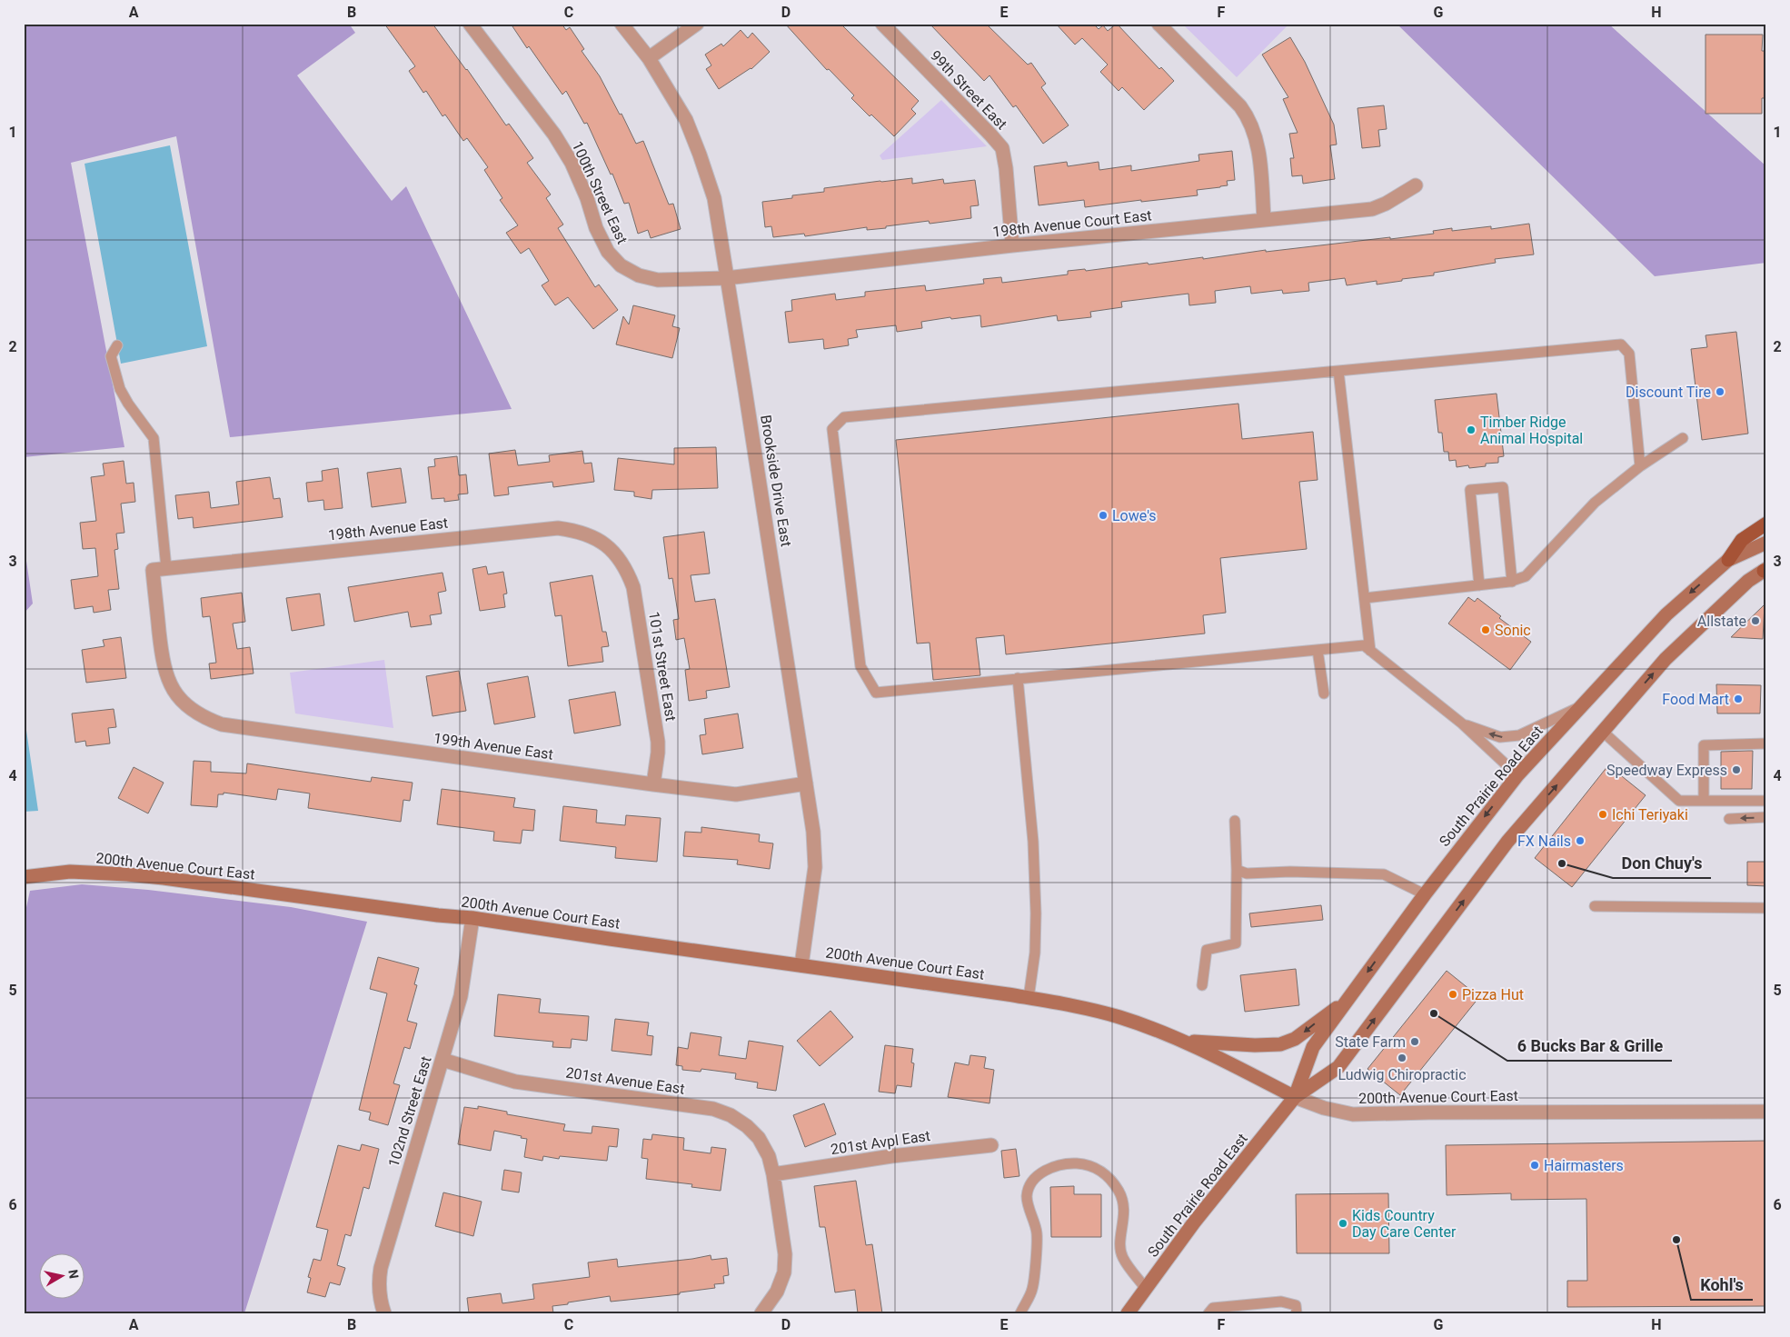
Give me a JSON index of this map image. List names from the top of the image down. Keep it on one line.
{"streets":{"main road":["South Prairie Road East","200th Avenue Court East"],"street":["99th Street East","100th Street East","198th Avenue Court East","Brookside Drive East","198th Avenue East","101st Street East","199th Avenue East","201st Avenue East","102nd Street East","201st Avpl East"]},"crossings":[["99th Street East","198th Avenue Court East"],["100th Street East","198th Avenue Court East"],["100th Street East","Brookside Drive East"],["198th Avenue Court East","Brookside Drive East"],["Brookside Drive East","199th Avenue East"],["Brookside Drive East","200th Avenue Court East"],["198th Avenue East","101st Street East"],["198th Avenue East","199th Avenue East"],["101st Street East","199th Avenue East"],["South Prairie Road East","200th Avenue Court East"],["200th Avenue Court East","102nd Street East"],["201st Avenue East","102nd Street East"],["201st Avenue East","201st Avpl East"]],"places":["Discount Tire","Timber Ridge Animal Hospital","Lowe's","Allstate","Sonic","Food Mart","Speedway Express","Ichi Teriyaki","FX Nails","Don Chuy's","Pizza Hut","6 Bucks Bar & Grille","State Farm","Ludwig Chiropractic","Hairmasters","Kids Country Day Care Center","Kohl's"],"north":"right","grid":{"columns":["A","B","C","D","E","F","G","H"],"rows":["1","2","3","4","5","6"]}}
